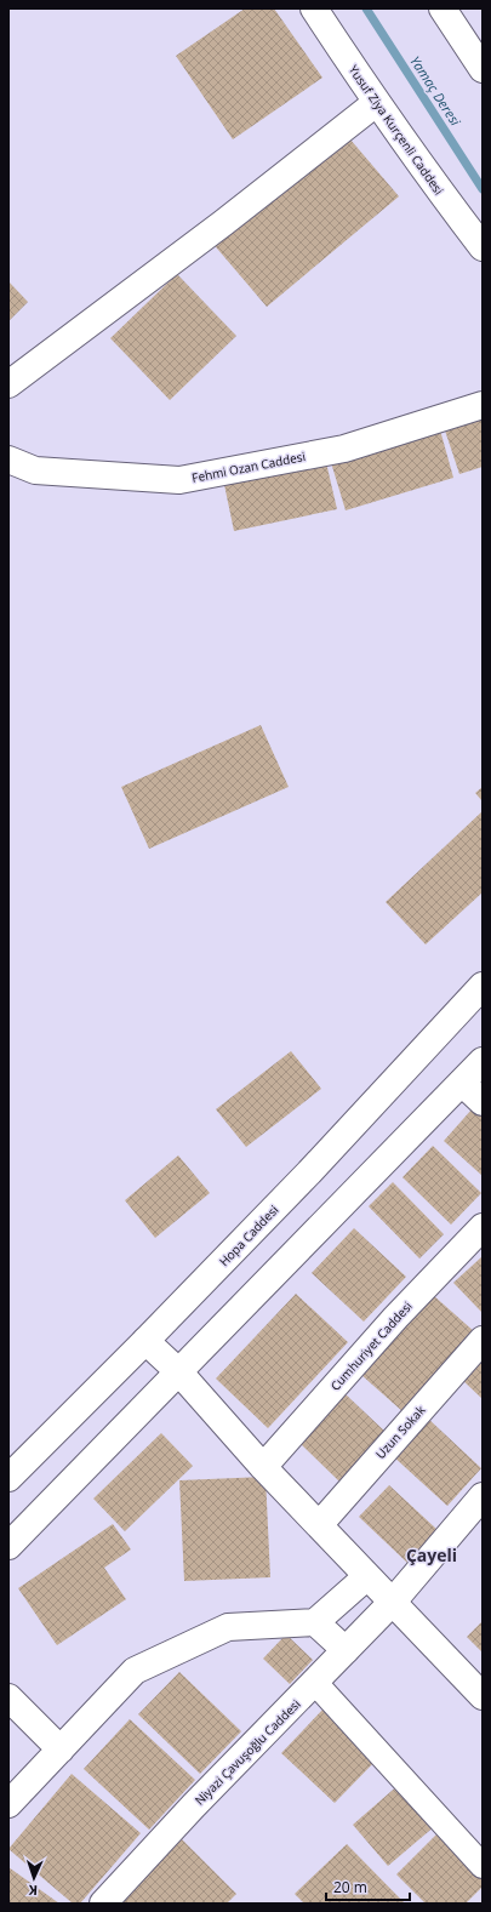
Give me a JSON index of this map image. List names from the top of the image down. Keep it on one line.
{"streets":{"street":["Yusuf Ziya Kurçenli Caddesi","Fehmi Ozan Caddesi","Hopa Caddesi","Cumhuriyet Caddesi","Uzun Sokak","Niyazi Çavuşoğlu Caddesi"]},"districts":["Çayeli"],"water":["Yamaç Deresi"],"scale_bar":"20 m","north":"bottom"}
